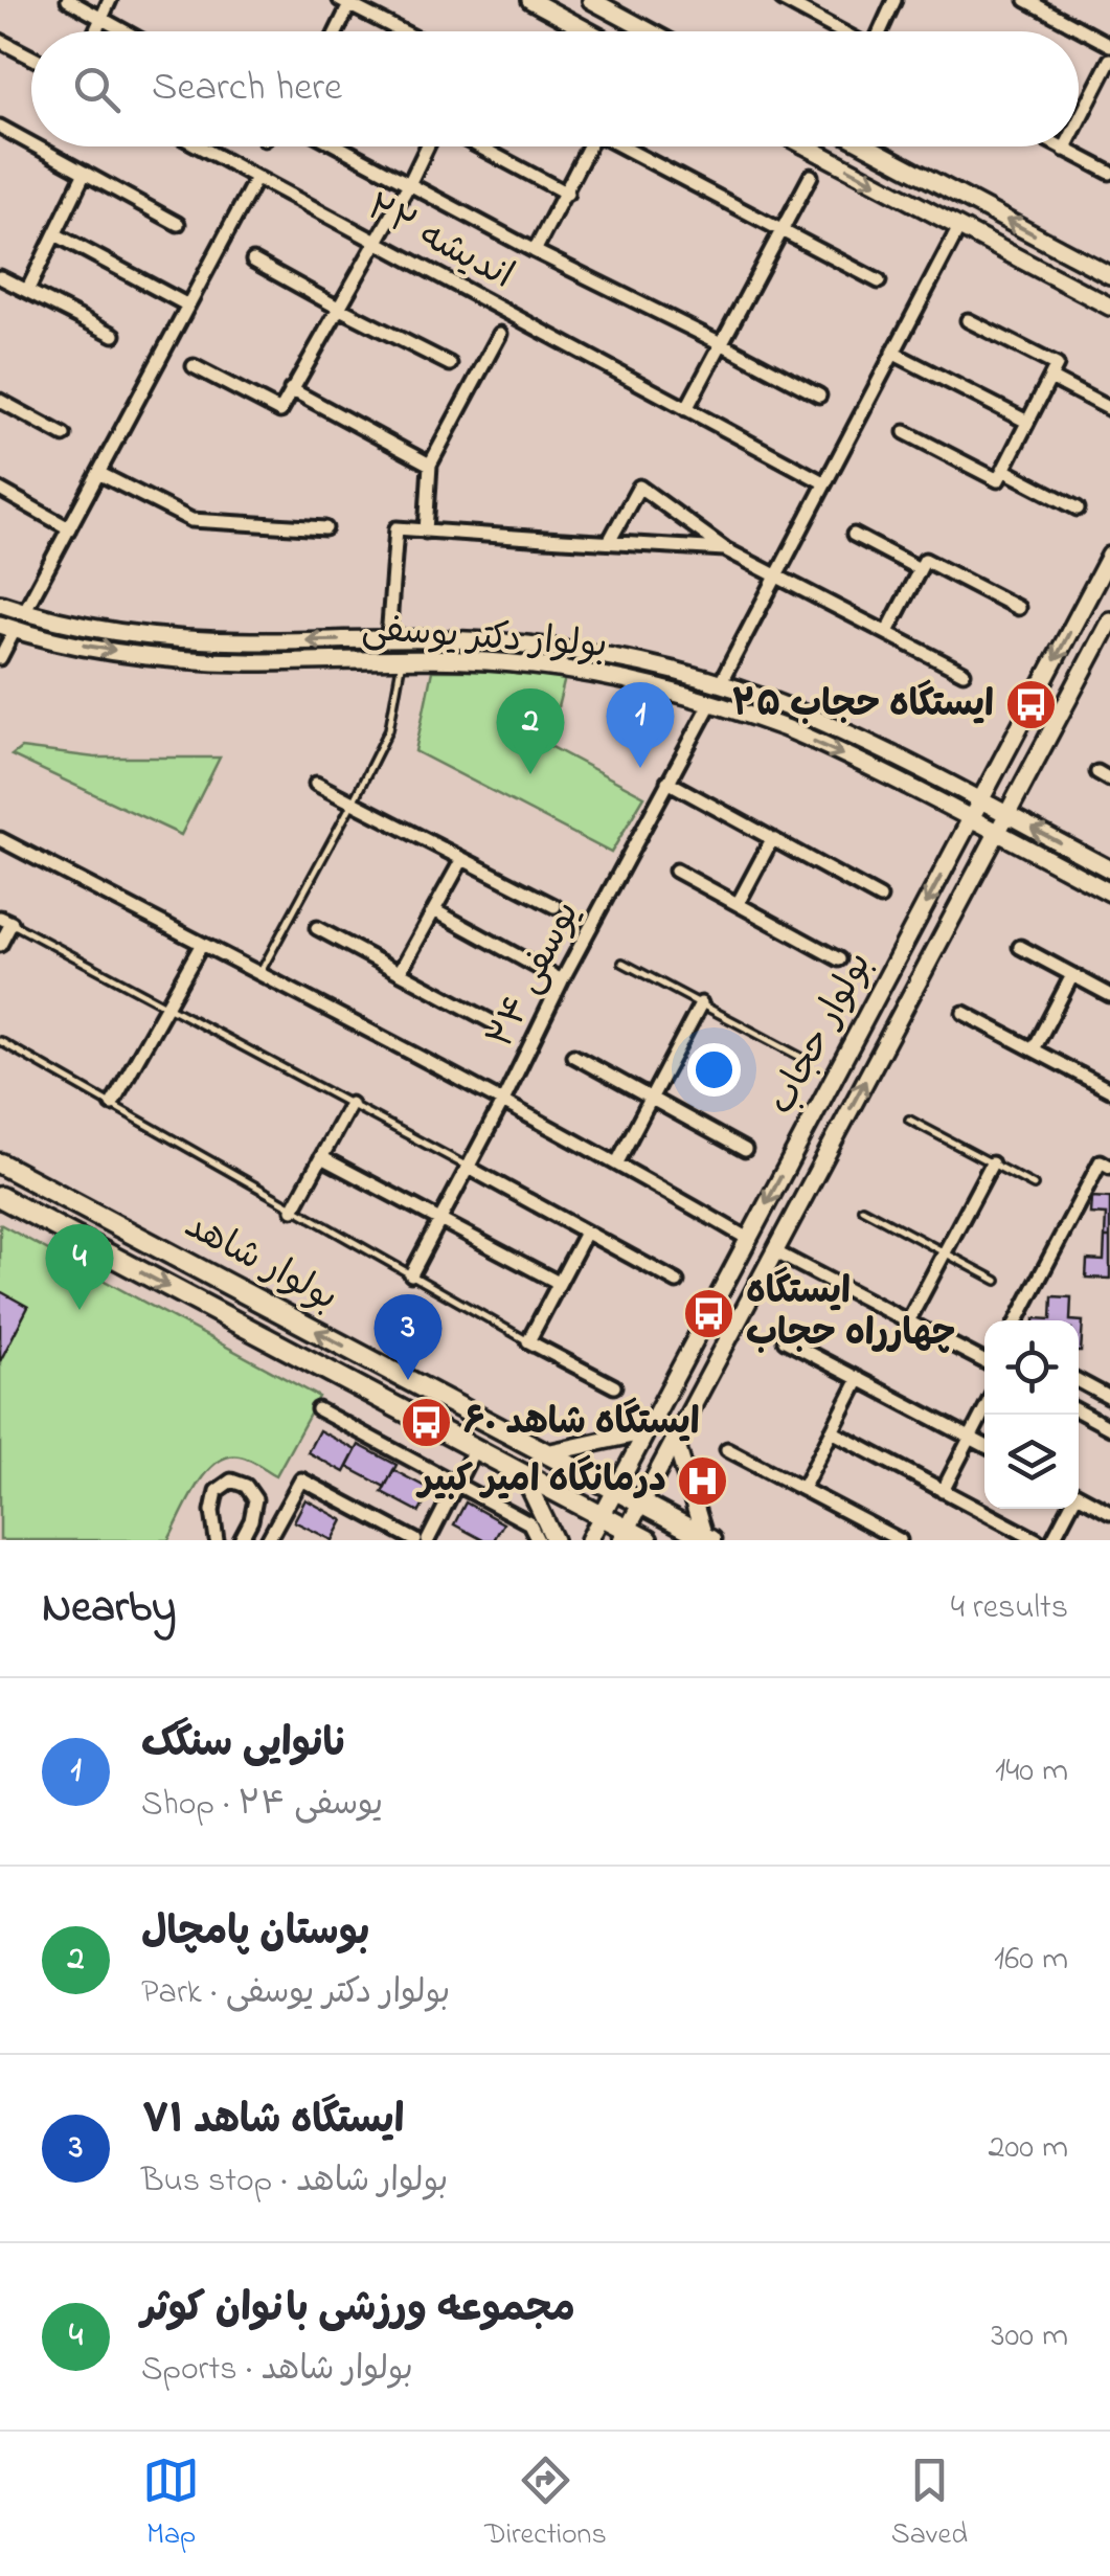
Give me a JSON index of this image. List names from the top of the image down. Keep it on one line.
{"streets":{"main road":["بولوار دکتر یوسفی","بولوار حجاب","بولوار شاهد"],"street":["اندیشه ۲۲","یوسفی ۲۴"]},"crossings":[["بولوار دکتر یوسفی","یوسفی ۲۴"],["بولوار دکتر یوسفی","بولوار حجاب"],["بولوار حجاب","بولوار شاهد"]],"places":{"bus stop":["ایستگاه حجاب ۲۵","ایستگاه چهارراه حجاب","ایستگاه شاهد ۶۰"],"hospital":["درمانگاه امیر کبیر"]},"page":{"search":"Search here","pins":["1","2","4","3"],"heading":["Nearby","4 results"],"list":[{"mark":"1","name":"نانوایی سنگک","note":"Shop · یوسفی ۲۴","value":"140 m"},{"mark":"2","name":"بوستان پامچال","note":"Park · بولوار دکتر یوسفی","value":"160 m"},{"mark":"3","name":"ایستگاه شاهد ۷۱","note":"Bus stop · بولوار شاهد","value":"200 m"},{"mark":"4","name":"مجموعه ورزشی بانوان کوثر","note":"Sports · بولوار شاهد","value":"300 m"}],"nav":["Map","Directions","Saved"]}}
